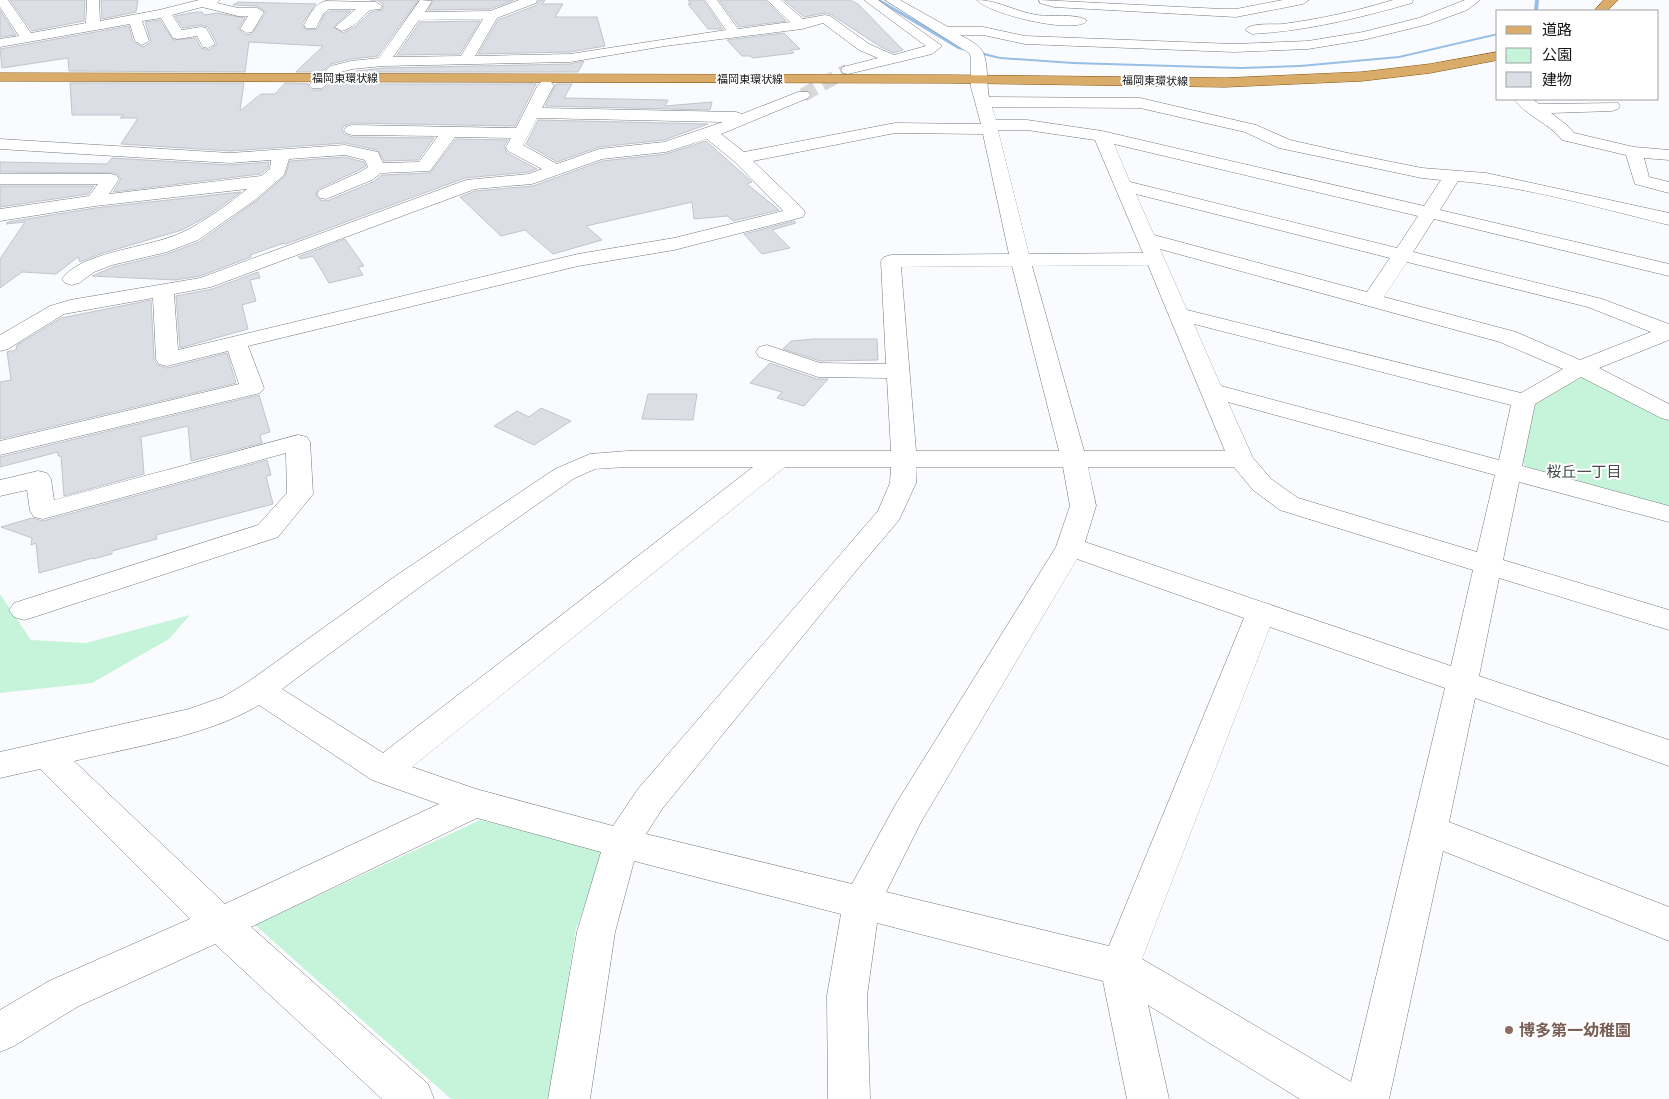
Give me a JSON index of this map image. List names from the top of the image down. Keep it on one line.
{"streets":{"main road":["福岡東環状線"]},"districts":["桜丘一丁目"],"places":["博多第一幼稚園"],"legend":["道路","公園","建物"]}
